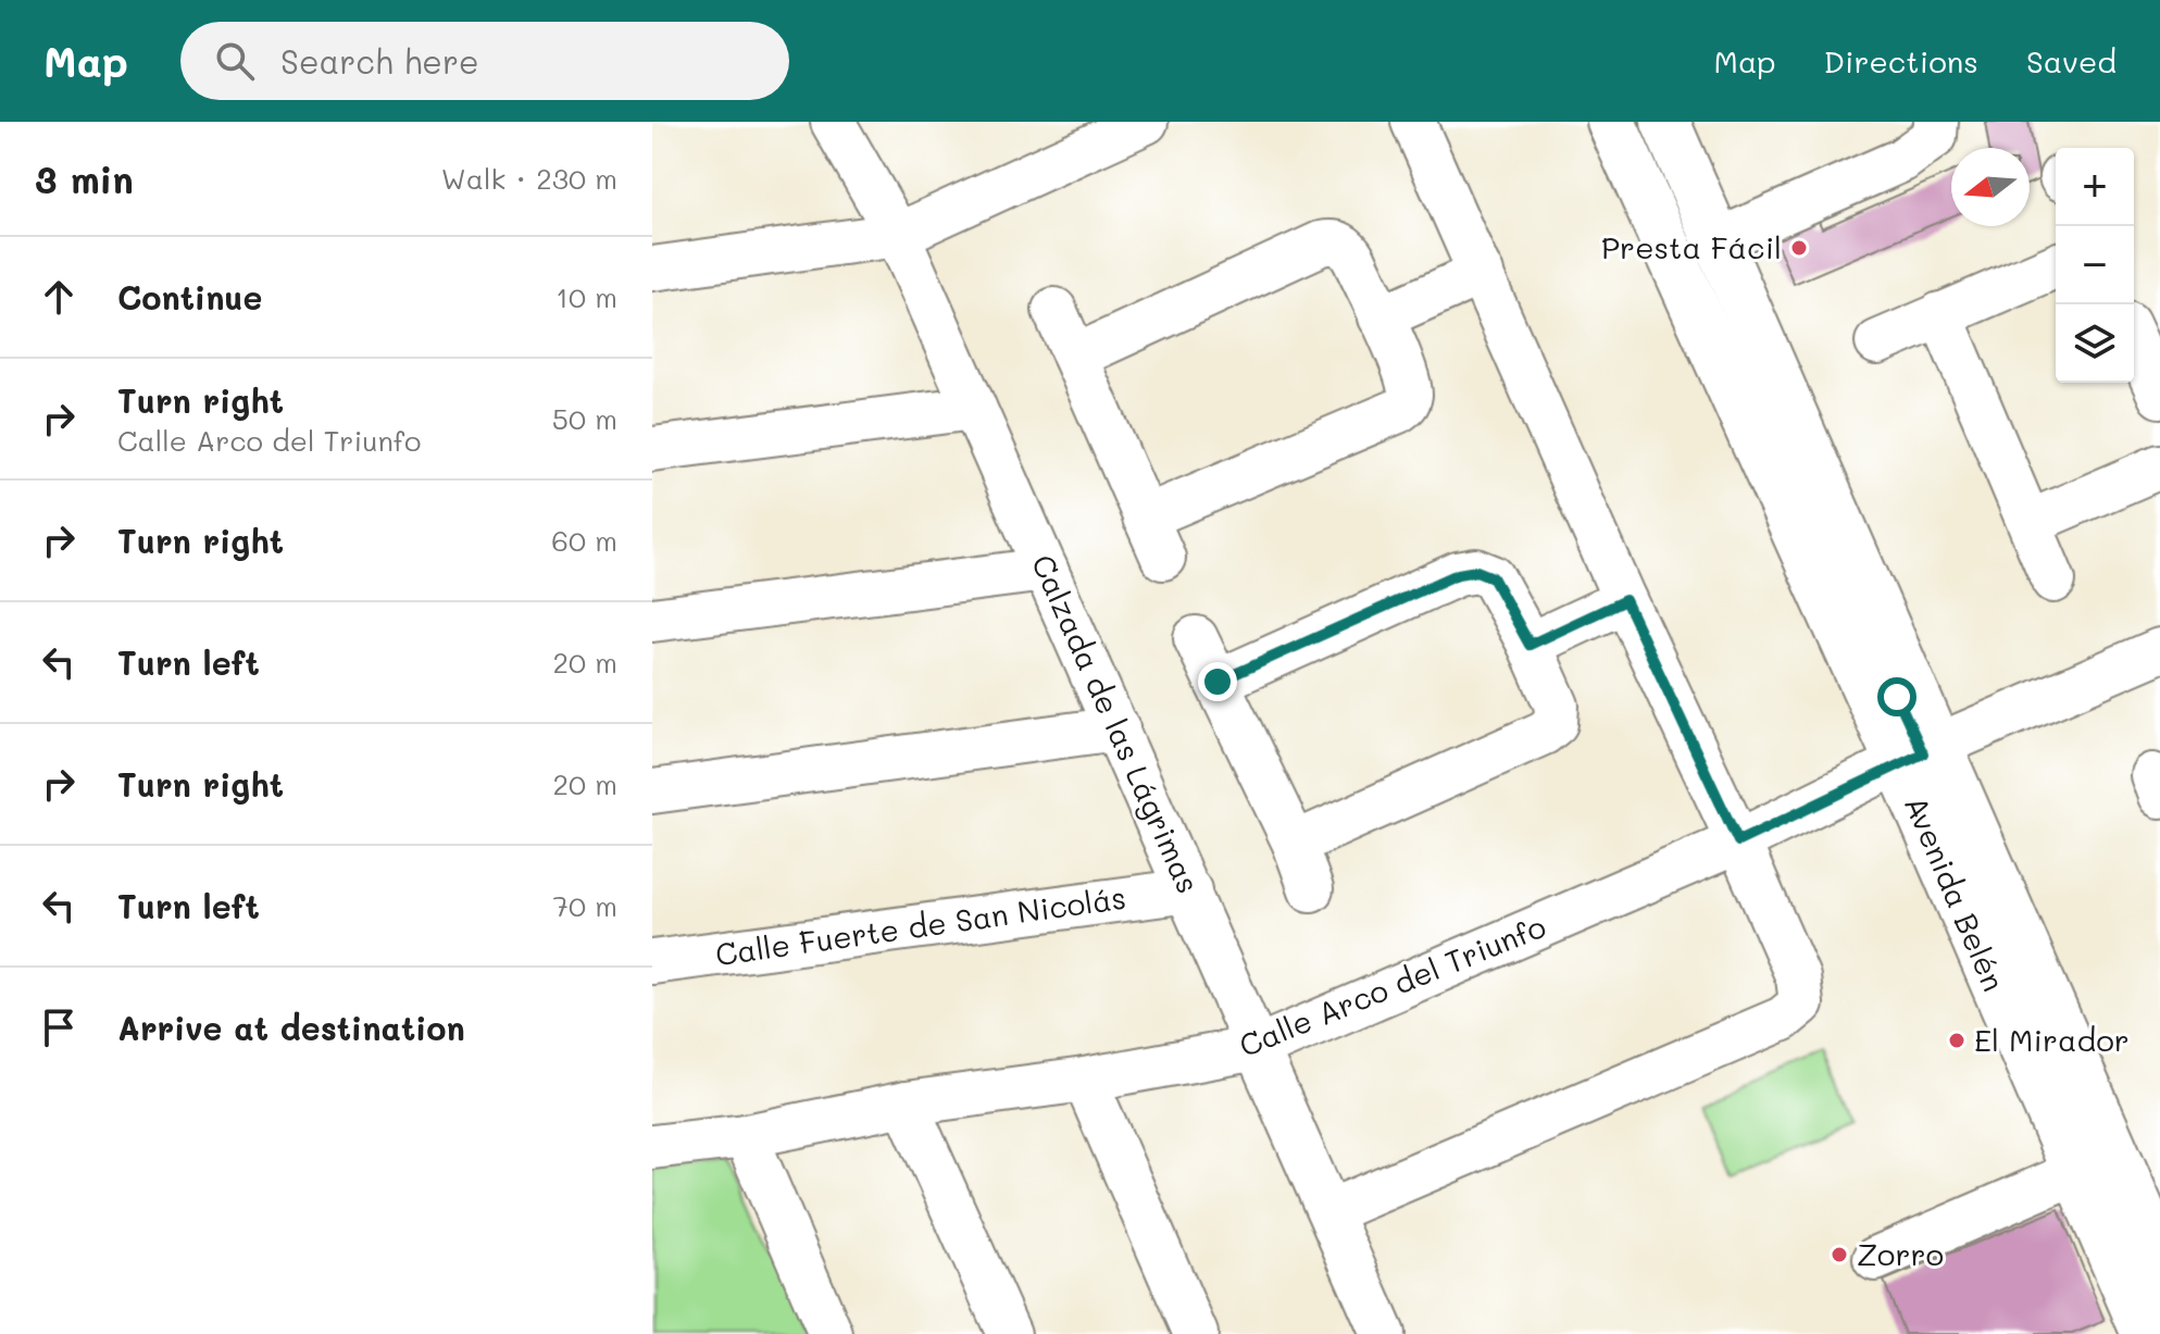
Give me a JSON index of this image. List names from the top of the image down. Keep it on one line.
{"streets":{"main road":["Avenida Belén"],"street":["Calzada de las Lágrimas","Calle Fuerte de San Nicolás","Calle Arco del Triunfo"]},"crossings":[["Calzada de las Lágrimas","Calle Fuerte de San Nicolás"],["Calzada de las Lágrimas","Calle Arco del Triunfo"],["Avenida Belén","Calle Arco del Triunfo"]],"places":["Presta Fácil","El Mirador","Zorro"],"north":"left","page":{"header":"Map","search":"Search here","nav":["Map","Directions","Saved"],"heading":["3 min","Walk · 230 m"],"map_buttons":["+","−"],"list":[["Continue","10 m"],["Turn right","Calle Arco del Triunfo","50 m"],["Turn right","60 m"],["Turn left","20 m"],["Turn right","20 m"],["Turn left","70 m"],"Arrive at destination"]}}
